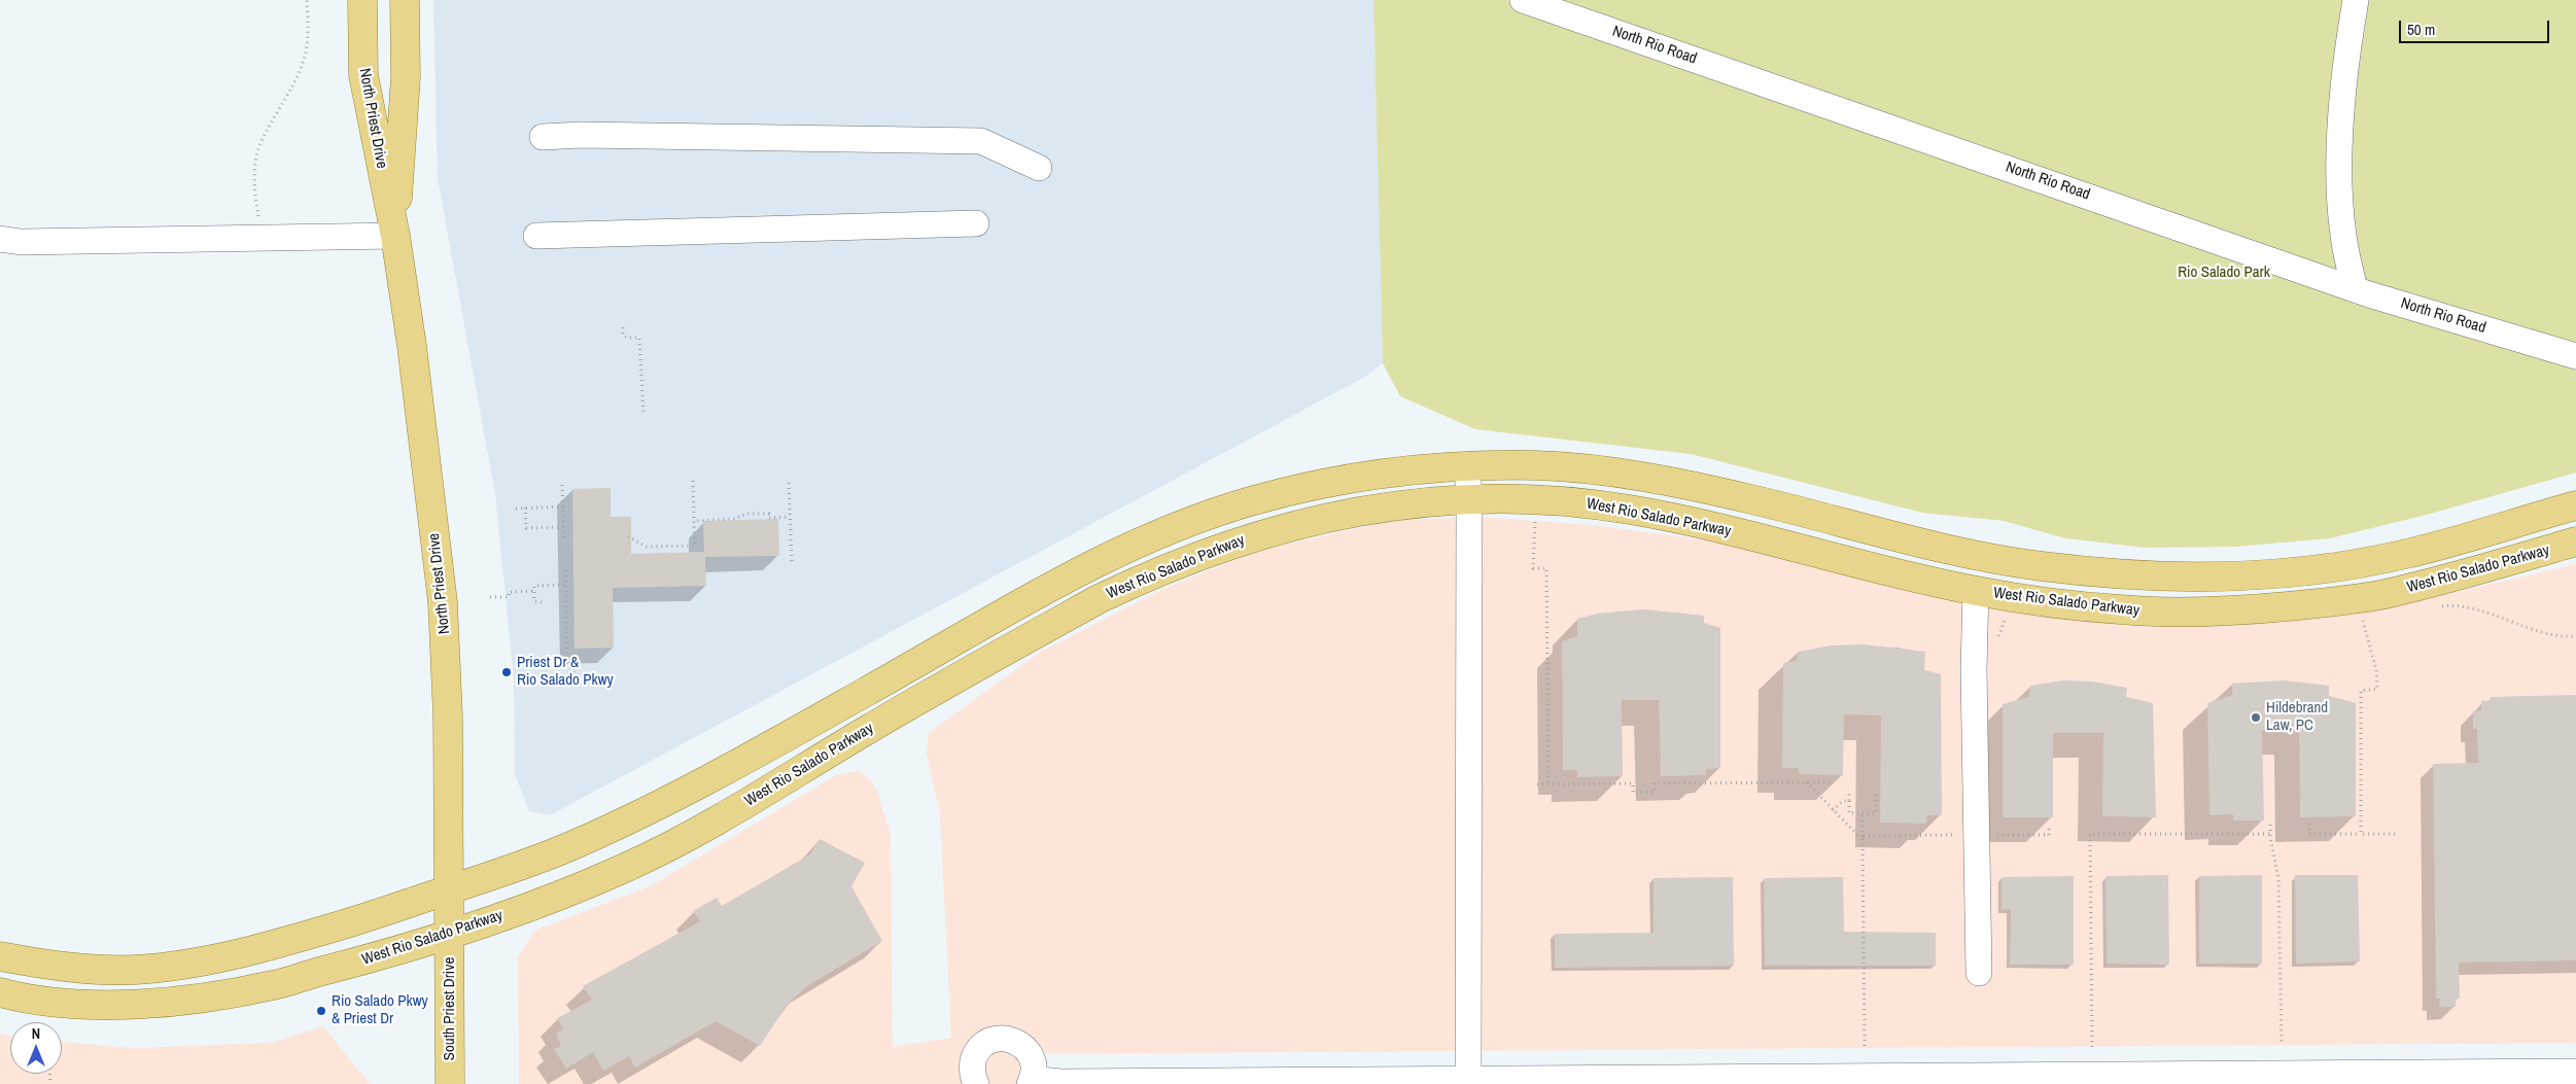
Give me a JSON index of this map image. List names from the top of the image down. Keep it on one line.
{"streets":{"main road":["North Priest Drive","West Rio Salado Parkway","South Priest Drive"],"street":["North Rio Road"]},"crossings":[["North Priest Drive","West Rio Salado Parkway"],["North Priest Drive","South Priest Drive"],["West Rio Salado Parkway","South Priest Drive"]],"parks":["Rio Salado Park"],"places":["Priest Dr & Rio Salado Pkwy","Hildebrand Law, PC","Rio Salado Pkwy & Priest Dr"],"scale_bar":"50 m","north":"top"}
